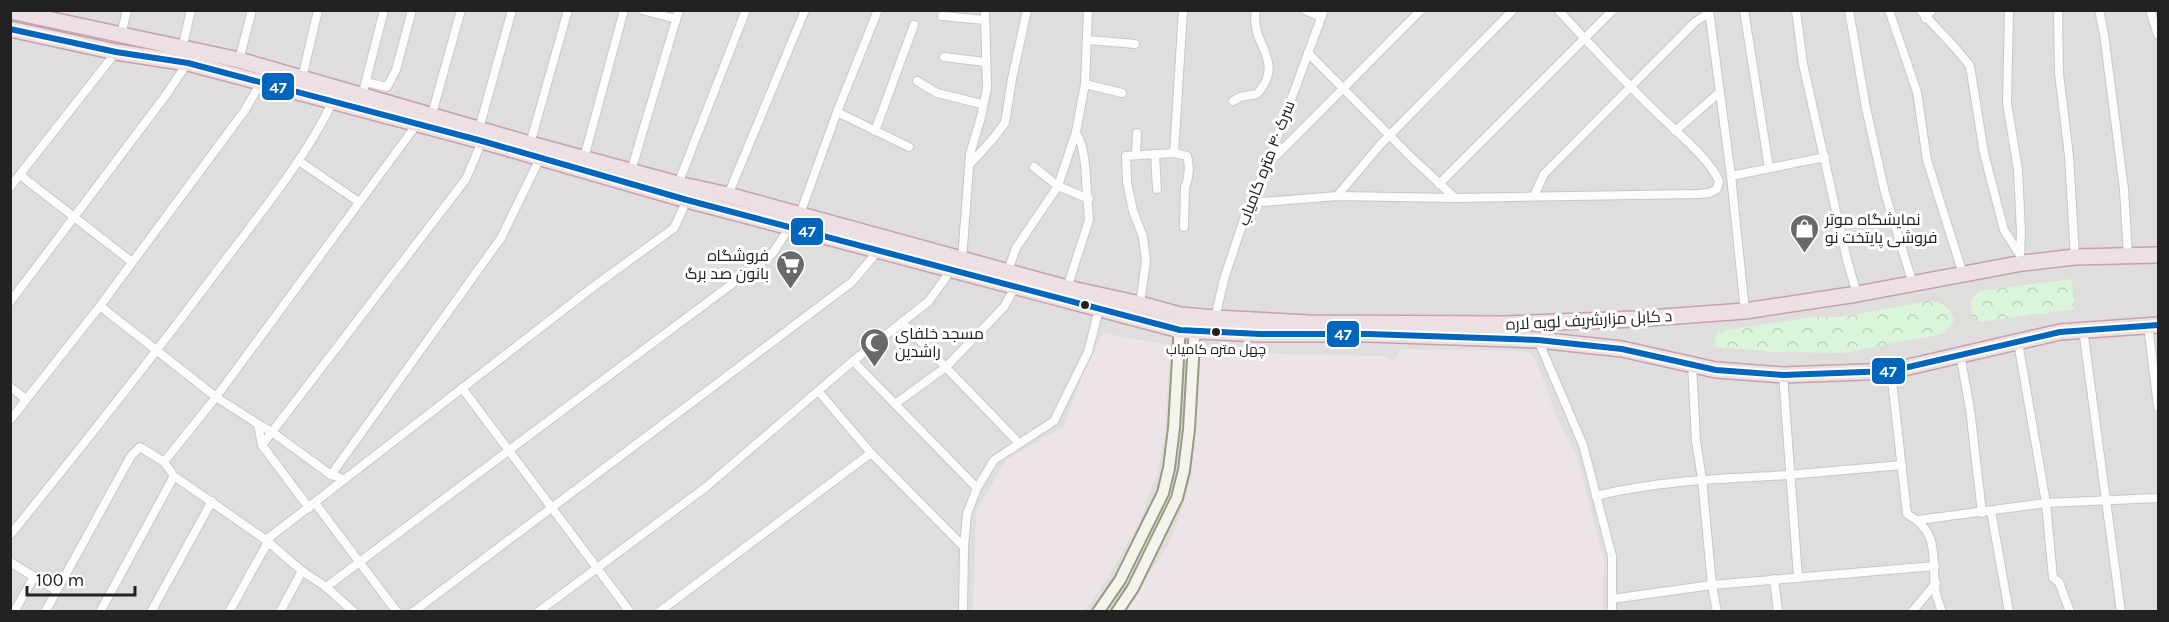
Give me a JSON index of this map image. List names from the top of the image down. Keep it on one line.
{"streets":{"highway":["د کابل مزارشریف لویه لاره"],"street":["سرک ۴۰ متره کامیاب"]},"crossings":[["سرک ۴۰ متره کامیاب","د کابل مزارشریف لویه لاره"]],"places":{"shop":["نمایشگاه موتر فروشی پایتخت نو"],"supermarket":["فروشگاه بانون صد برگ"],"other":["چهل متره کامیاب"],"mosque":["مسجد خلفای راشدین"]},"lines":["transit line 47"],"scale_bar":"100 m"}
